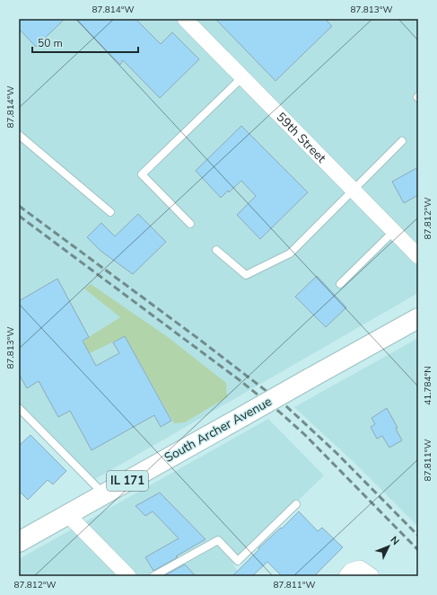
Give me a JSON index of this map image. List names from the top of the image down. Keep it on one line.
{"streets":{"main road":["South Archer Avenue","IL 171"],"street":["59th Street"]},"scale_bar":"50 m","north":"top right","coordinates":["87.814°W","87.813°W","87.812°W","41.784°N","87.811°W"]}
